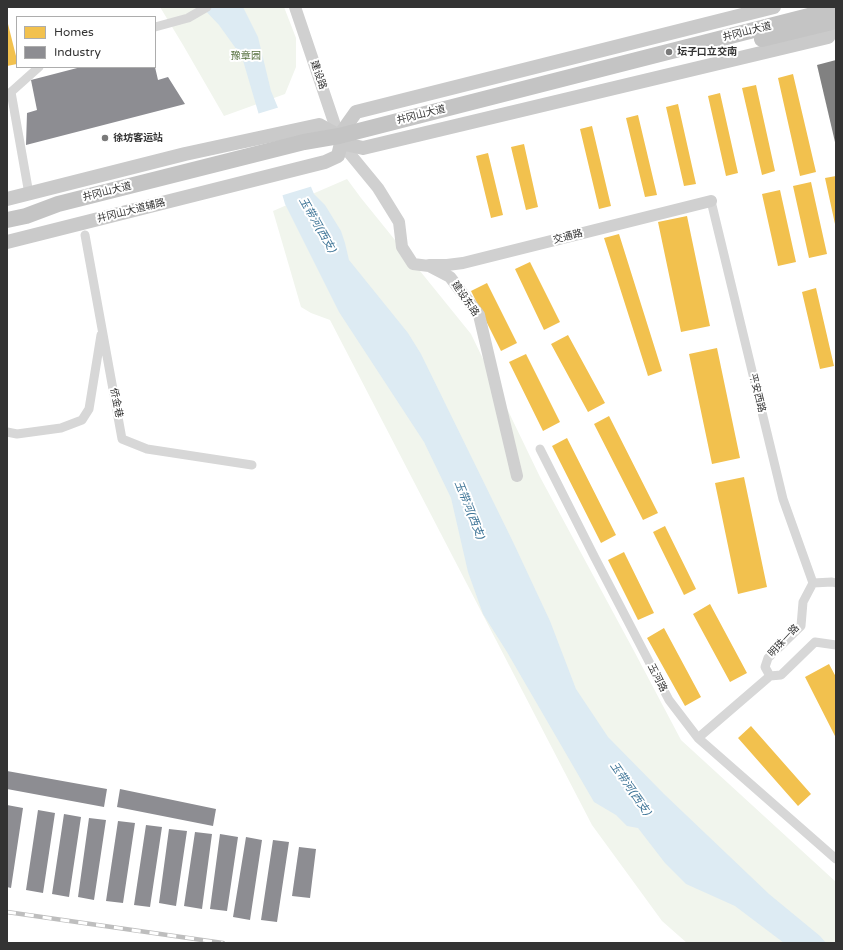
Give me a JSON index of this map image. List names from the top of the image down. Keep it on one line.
{"streets":{"highway":["井冈山大道"],"main road":["井冈山大道辅路"],"street":["建设路","交通路","建设东路","平安西路","侨金巷","明珠一路","玉河路"]},"crossings":[["井冈山大道","建设路"],["井冈山大道","井冈山大道辅路"],["井冈山大道","建设东路"],["建设路","井冈山大道辅路"],["建设路","建设东路"],["井冈山大道辅路","建设东路"],["交通路","建设东路"],["交通路","平安西路"],["平安西路","明珠一路"]],"water":["玉带河(西支)"],"parks":["豫章园"],"places":["坛子口立交南","徐坊客运站"],"legend":["Homes","Industry"]}
